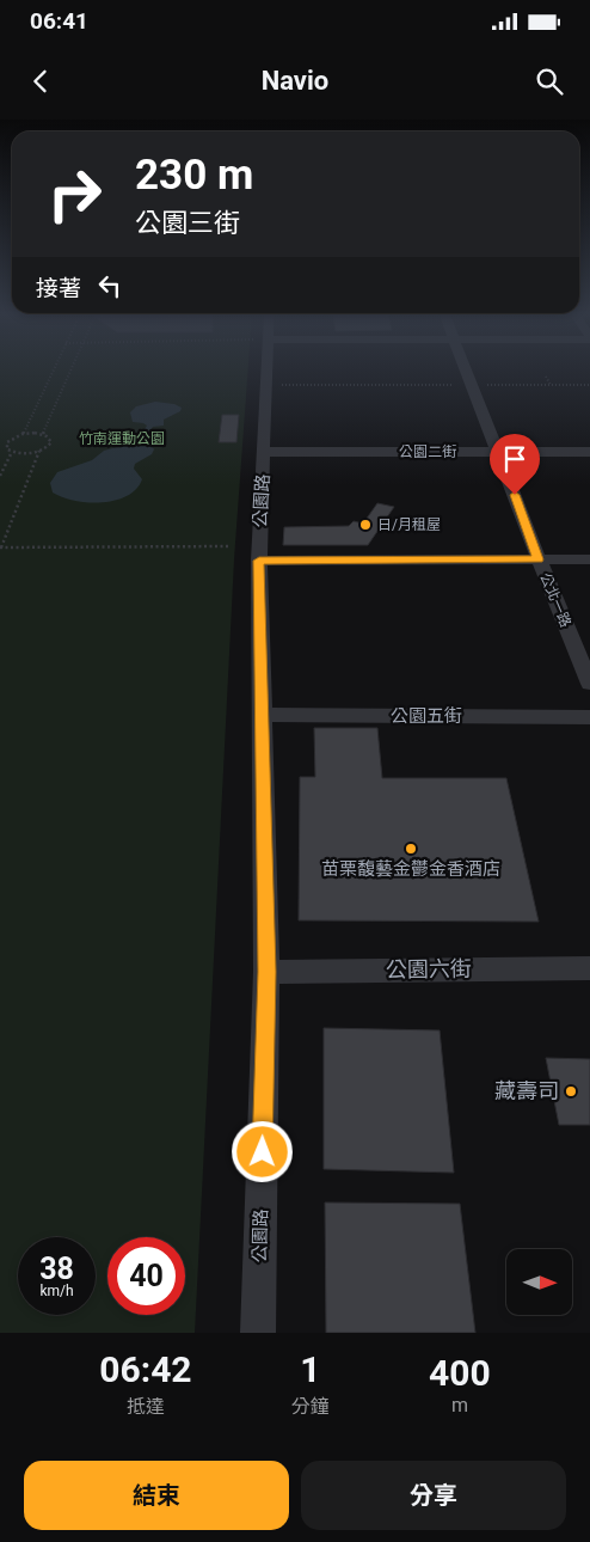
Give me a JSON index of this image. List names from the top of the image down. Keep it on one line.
{"streets":{"street":["公園二街","公園路","公北一路","公園五街","公園六街"]},"crossings":[["公園二街","公園路"],["公園二街","公北一路"],["公園路","公園五街"],["公園路","公園六街"]],"parks":["竹南運動公園"],"places":["日/月租屋","苗栗馥藝金鬱金香酒店","藏壽司"],"north":"right","page":{"status":"06:41","header":"Navio","turn":["230 m","公園三街"],"then":"接著","speed":"38 km/h","limit":"40","eta":["06:42","抵達","1","分鐘","400","m"],"buttons":["結束","分享"]}}
